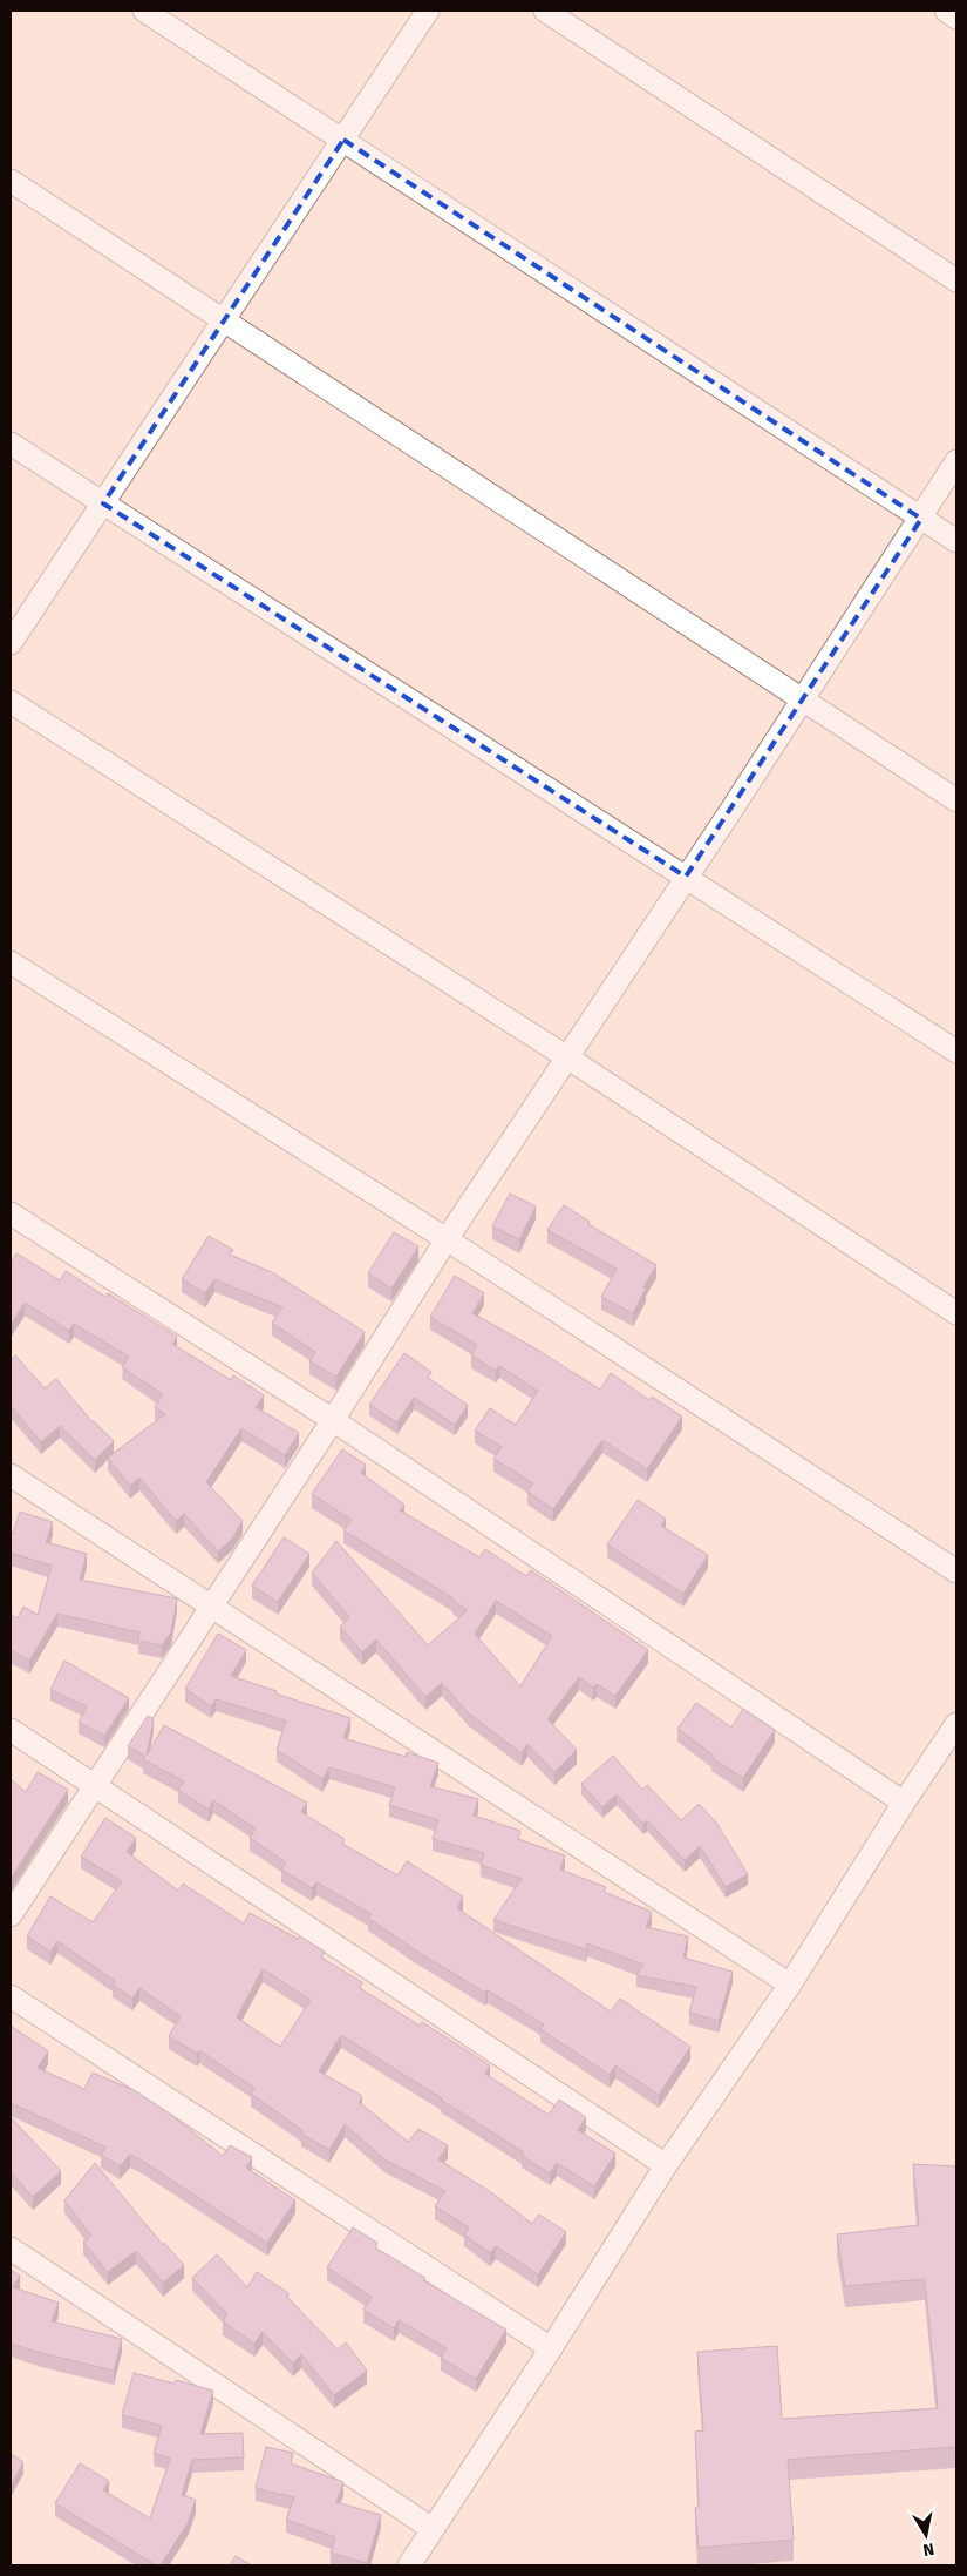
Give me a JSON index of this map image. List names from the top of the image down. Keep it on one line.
{"north":"bottom"}
